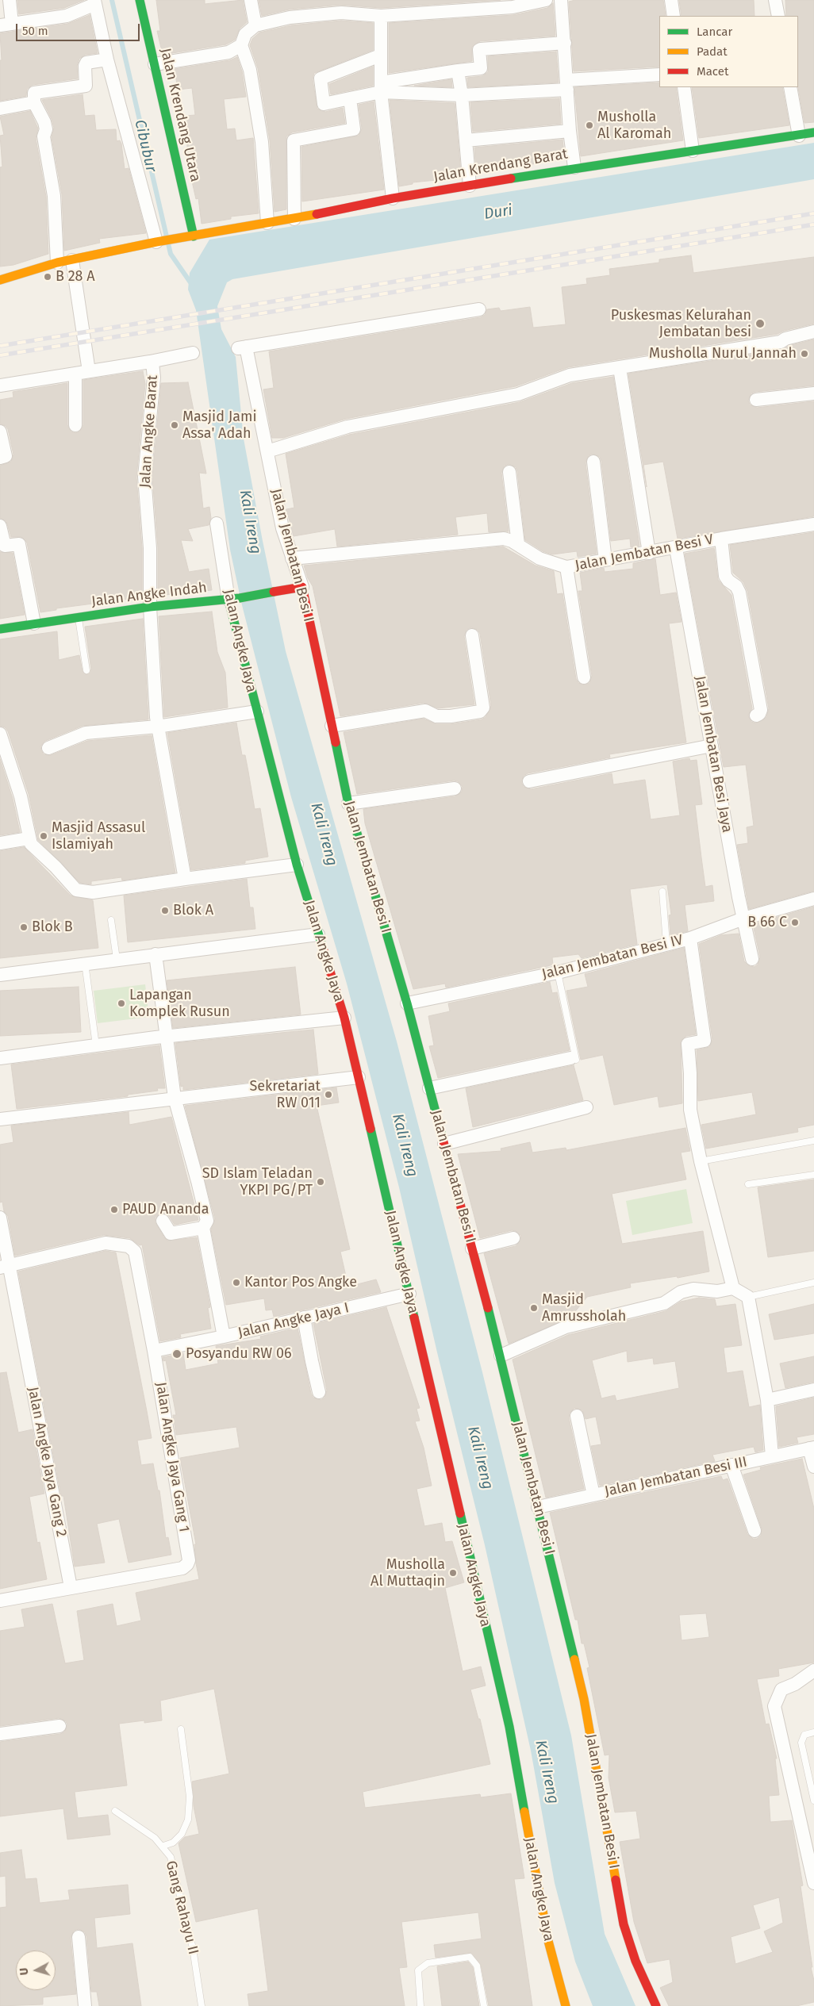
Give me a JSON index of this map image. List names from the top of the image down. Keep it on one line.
{"streets":{"street":["Jalan Krendang Utara","Jalan Krendang Barat","Jalan Angke Barat","Jalan Jembatan Besi V","Jalan Jembatan Besi I","Jalan Angke Indah","Jalan Angke Jaya","Jalan Jembatan Besi Jaya","Jalan Jembatan Besi IV","Jalan Angke Jaya I","Jalan Angke Jaya Gang 1","Jalan Angke Jaya Gang 2","Jalan Jembatan Besi III"],"lane":["Gang Rahayu II"]},"crossings":[["Jalan Krendang Utara","Jalan Krendang Barat"],["Jalan Angke Barat","Jalan Angke Indah"],["Jalan Jembatan Besi V","Jalan Jembatan Besi I"],["Jalan Jembatan Besi V","Jalan Jembatan Besi Jaya"],["Jalan Jembatan Besi I","Jalan Angke Indah"],["Jalan Jembatan Besi I","Jalan Jembatan Besi IV"],["Jalan Jembatan Besi I","Jalan Jembatan Besi III"],["Jalan Angke Indah","Jalan Angke Jaya"],["Jalan Angke Jaya","Jalan Angke Jaya I"],["Jalan Jembatan Besi Jaya","Jalan Jembatan Besi IV"],["Jalan Angke Jaya I","Jalan Angke Jaya Gang 1"],["Jalan Angke Jaya Gang 1","Jalan Angke Jaya Gang 2"]],"water":["Cibubur","Duri","Kali Ireng"],"places":["Musholla Al Karomah","B 28 A","Puskesmas Kelurahan Jembatan besi","Musholla Nurul Jannah","Masjid Jami Assa' Adah","Masjid Assasul Islamiyah","Blok A","B 66 C","Blok B","Lapangan Komplek Rusun","Sekretariat RW 011","SD Islam Teladan YKPI PG/PT","PAUD Ananda","Kantor Pos Angke","Masjid Amrussholah","Posyandu RW 06","Musholla Al Muttaqin"],"legend":["Lancar","Padat","Macet"],"scale_bar":"50 m","north":"left"}
